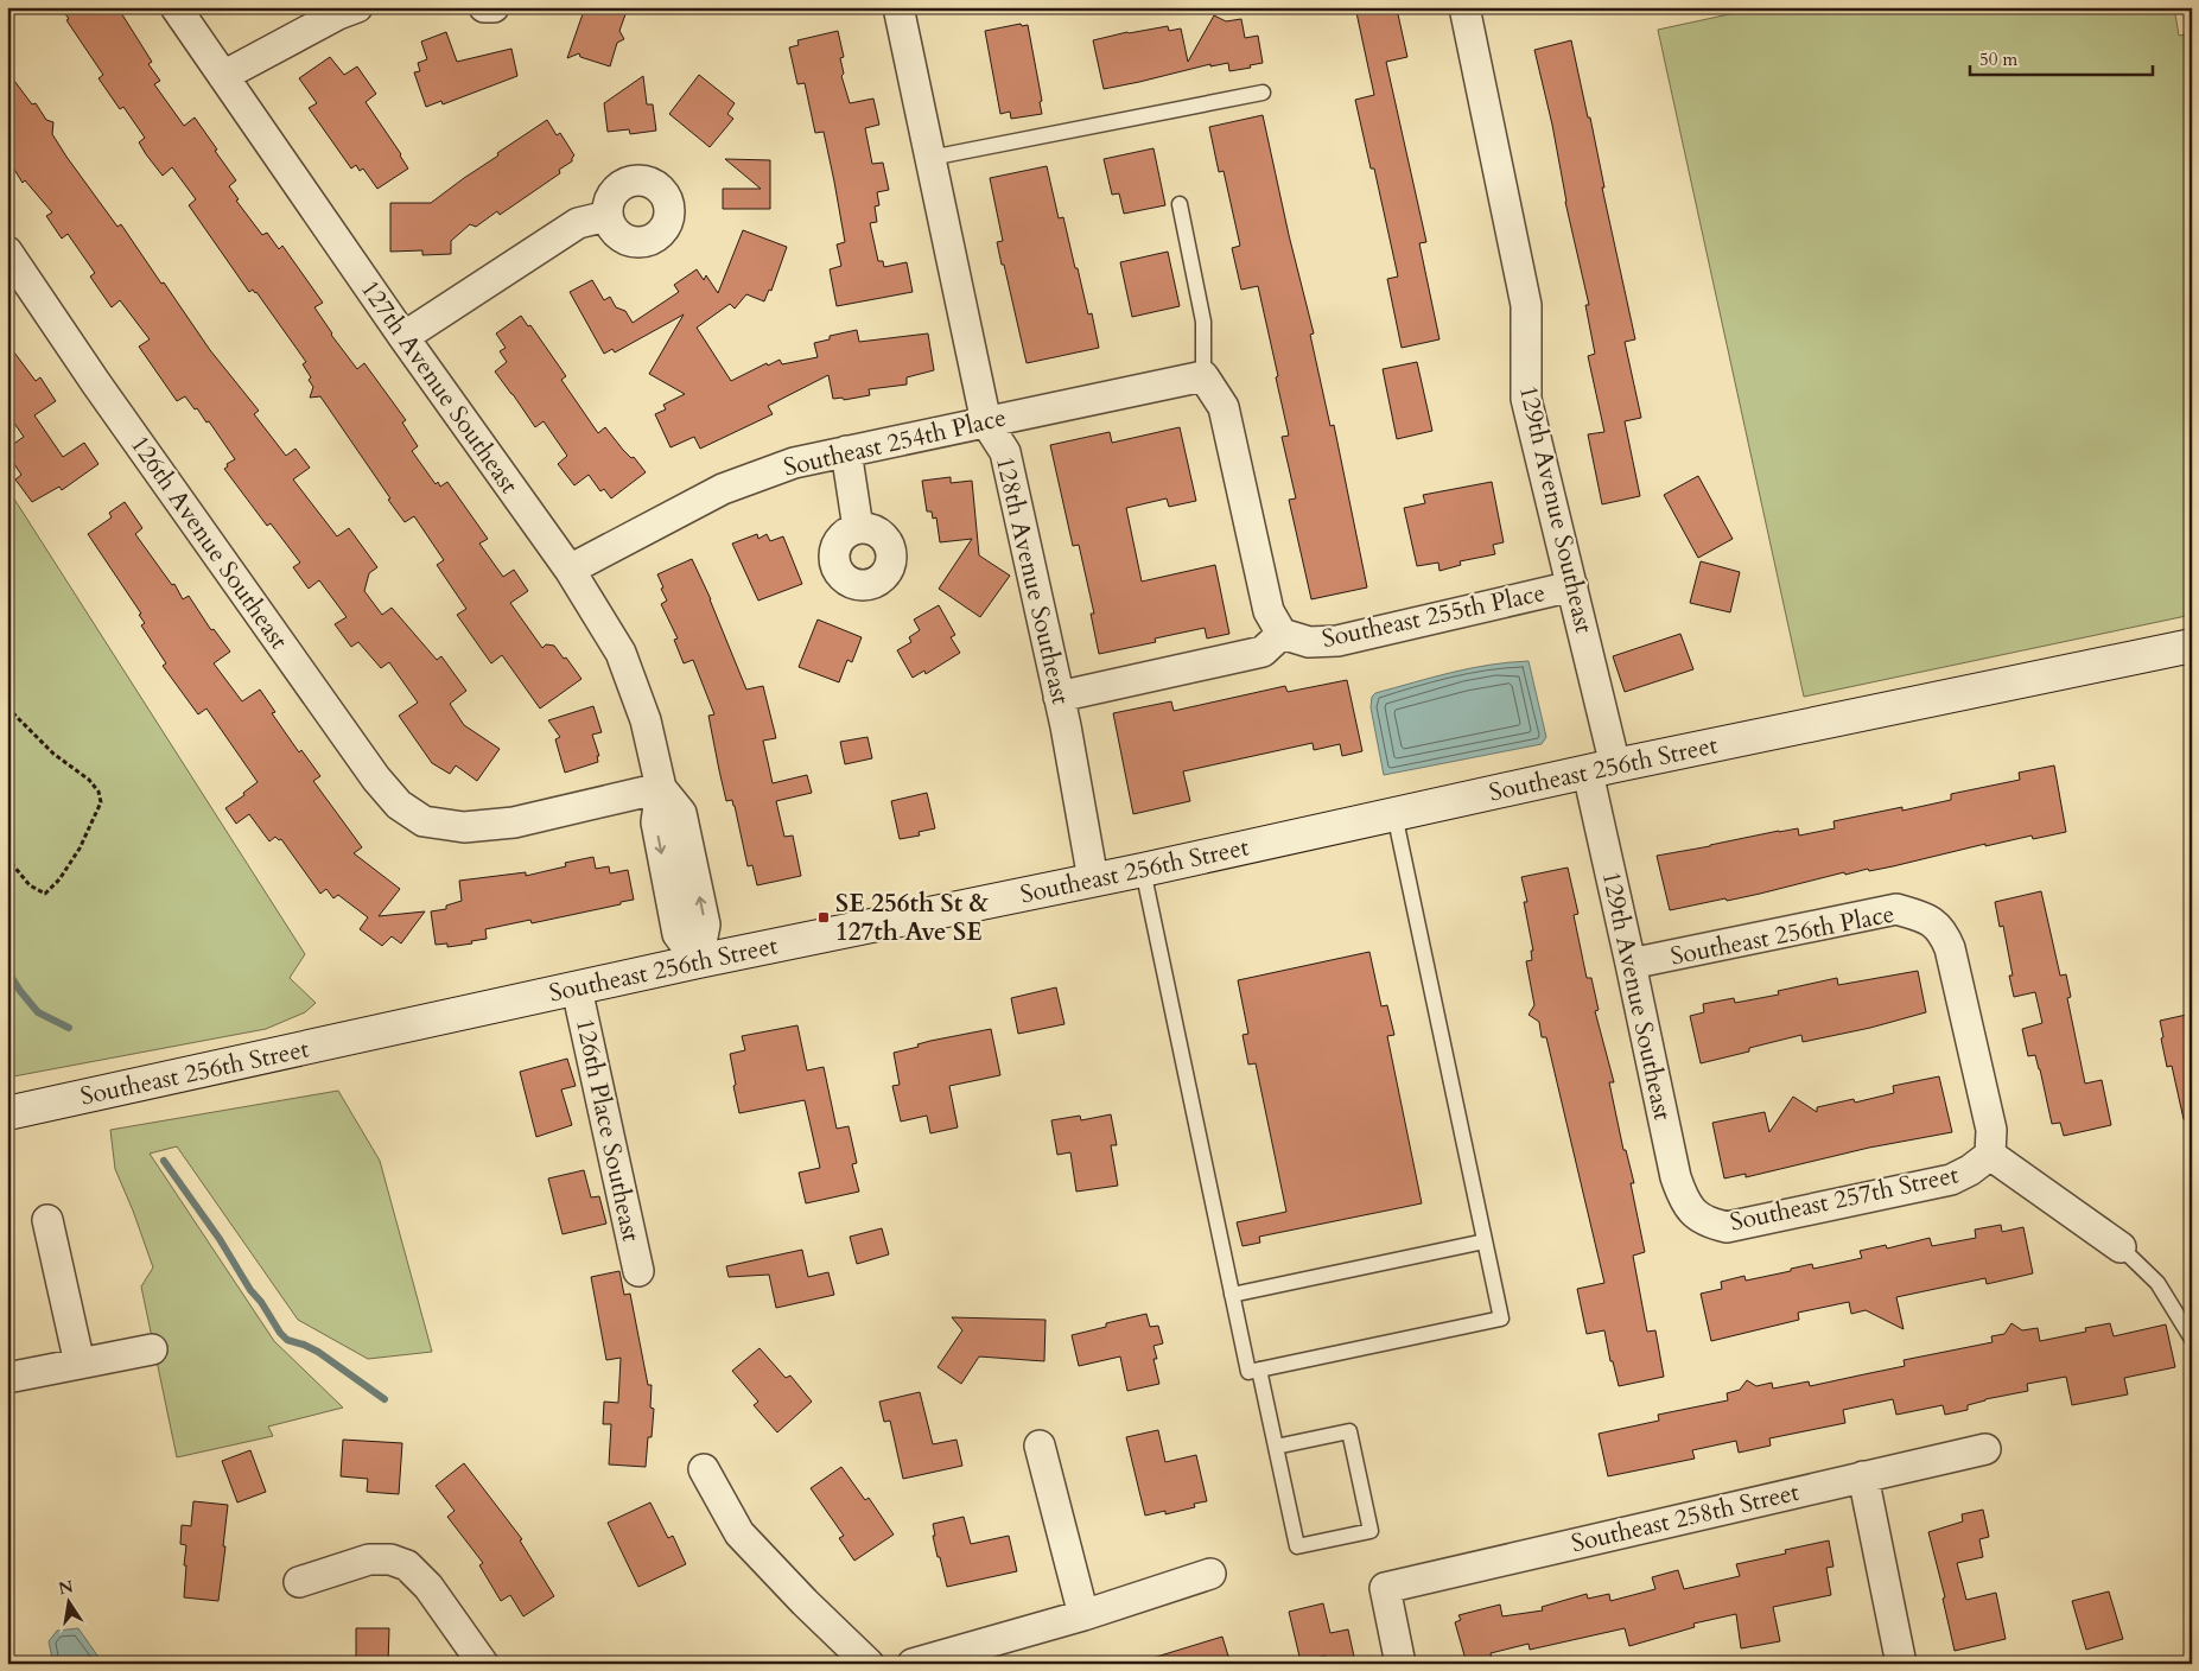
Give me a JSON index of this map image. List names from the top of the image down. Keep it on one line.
{"streets":{"main road":["Southeast 256th Street"],"street":["127th Avenue Southeast","Southeast 254th Place","129th Avenue Southeast","126th Avenue Southeast","128th Avenue Southeast","Southeast 255th Place","Southeast 256th Place","126th Place Southeast","Southeast 257th Street","Southeast 258th Street"]},"crossings":[["127th Avenue Southeast","Southeast 254th Place"],["127th Avenue Southeast","126th Avenue Southeast"],["127th Avenue Southeast","Southeast 256th Street"],["Southeast 254th Place","128th Avenue Southeast"],["129th Avenue Southeast","Southeast 255th Place"],["129th Avenue Southeast","Southeast 256th Street"],["129th Avenue Southeast","Southeast 256th Place"],["129th Avenue Southeast","Southeast 257th Street"],["128th Avenue Southeast","Southeast 256th Street"],["Southeast 256th Street","126th Place Southeast"],["Southeast 256th Place","Southeast 257th Street"]],"places":{"transit":["SE 256th St & 127th Ave SE"]},"scale_bar":"50 m","north":"top"}
